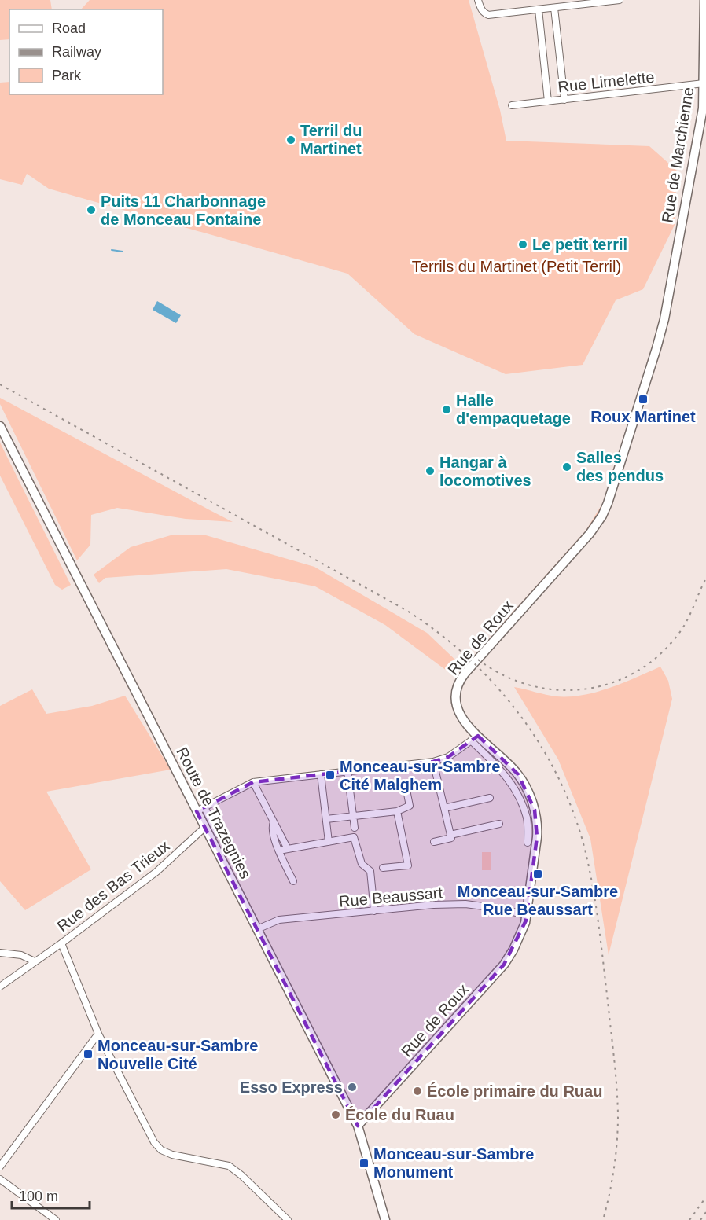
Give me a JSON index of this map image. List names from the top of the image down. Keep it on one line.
{"streets":{"main road":["Rue de Marchienne","Rue de Roux","Route de Trazegnies"],"street":["Rue Limelette","Rue des Bas Trieux","Rue Beaussart"]},"crossings":[["Rue Limelette","Rue de Marchienne"],["Rue de Marchienne","Rue de Roux"],["Rue de Roux","Route de Trazegnies"],["Rue de Roux","Rue Beaussart"],["Route de Trazegnies","Rue des Bas Trieux"],["Route de Trazegnies","Rue Beaussart"]],"parks":["Terrils du Martinet (Petit Terril)"],"places":{"other":["Terril du Martinet","Puits 11 Charbonnage de Monceau Fontaine","Le petit terril","Halle d'empaquetage","Salles des pendus","Hangar à locomotives","Esso Express","École primaire du Ruau","École du Ruau"],"transit":["Roux Martinet","Monceau-sur-Sambre Cité Malghem","Monceau-sur-Sambre Rue Beaussart","Monceau-sur-Sambre Nouvelle Cité","Monceau-sur-Sambre Monument"]},"legend":["Road","Railway","Park"],"scale_bar":"100 m"}
